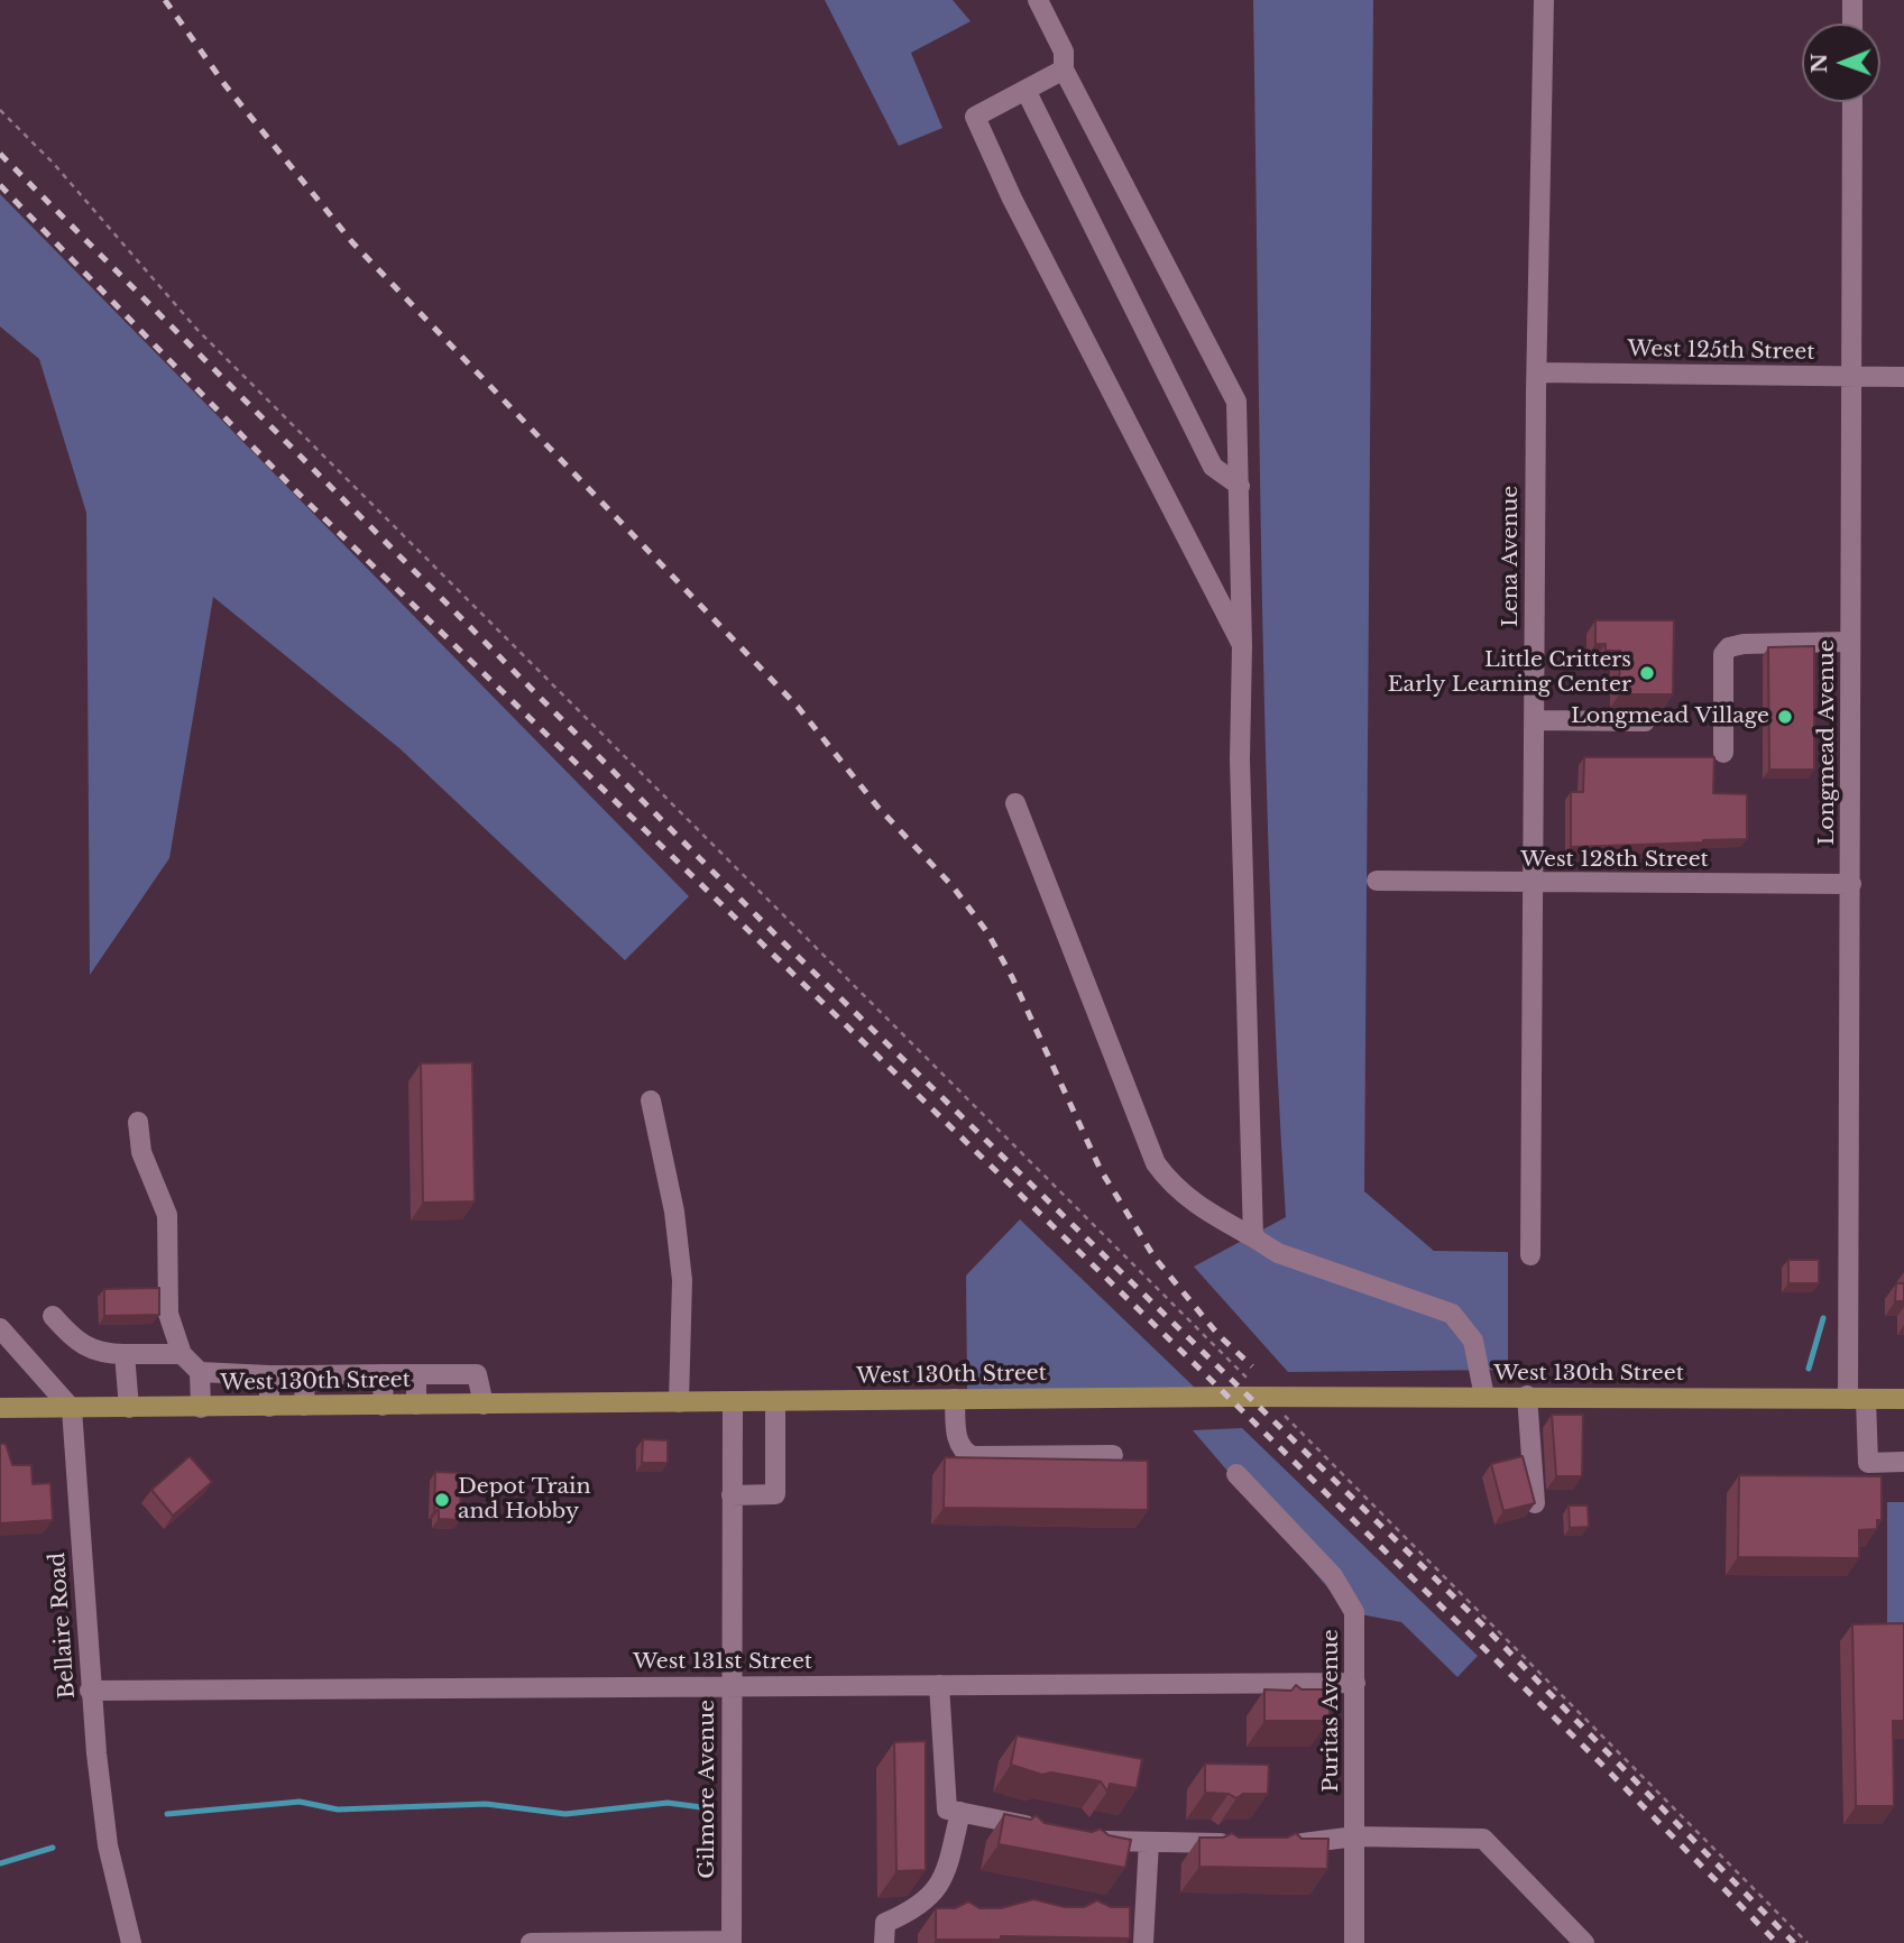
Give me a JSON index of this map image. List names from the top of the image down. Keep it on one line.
{"streets":{"main road":["West 130th Street"],"street":["West 125th Street","Lena Avenue","Longmead Avenue","West 128th Street","Bellaire Road","West 131st Street","Puritas Avenue","Gilmore Avenue"]},"crossings":[["West 125th Street","Lena Avenue"],["West 125th Street","Longmead Avenue"],["Lena Avenue","West 128th Street"],["Longmead Avenue","West 128th Street"],["Longmead Avenue","West 130th Street"],["West 130th Street","Bellaire Road"],["West 130th Street","Gilmore Avenue"],["Bellaire Road","West 131st Street"],["West 131st Street","Puritas Avenue"],["West 131st Street","Gilmore Avenue"]],"places":["Little Critters Early Learning Center","Longmead Village","Depot Train and Hobby"],"north":"left"}
